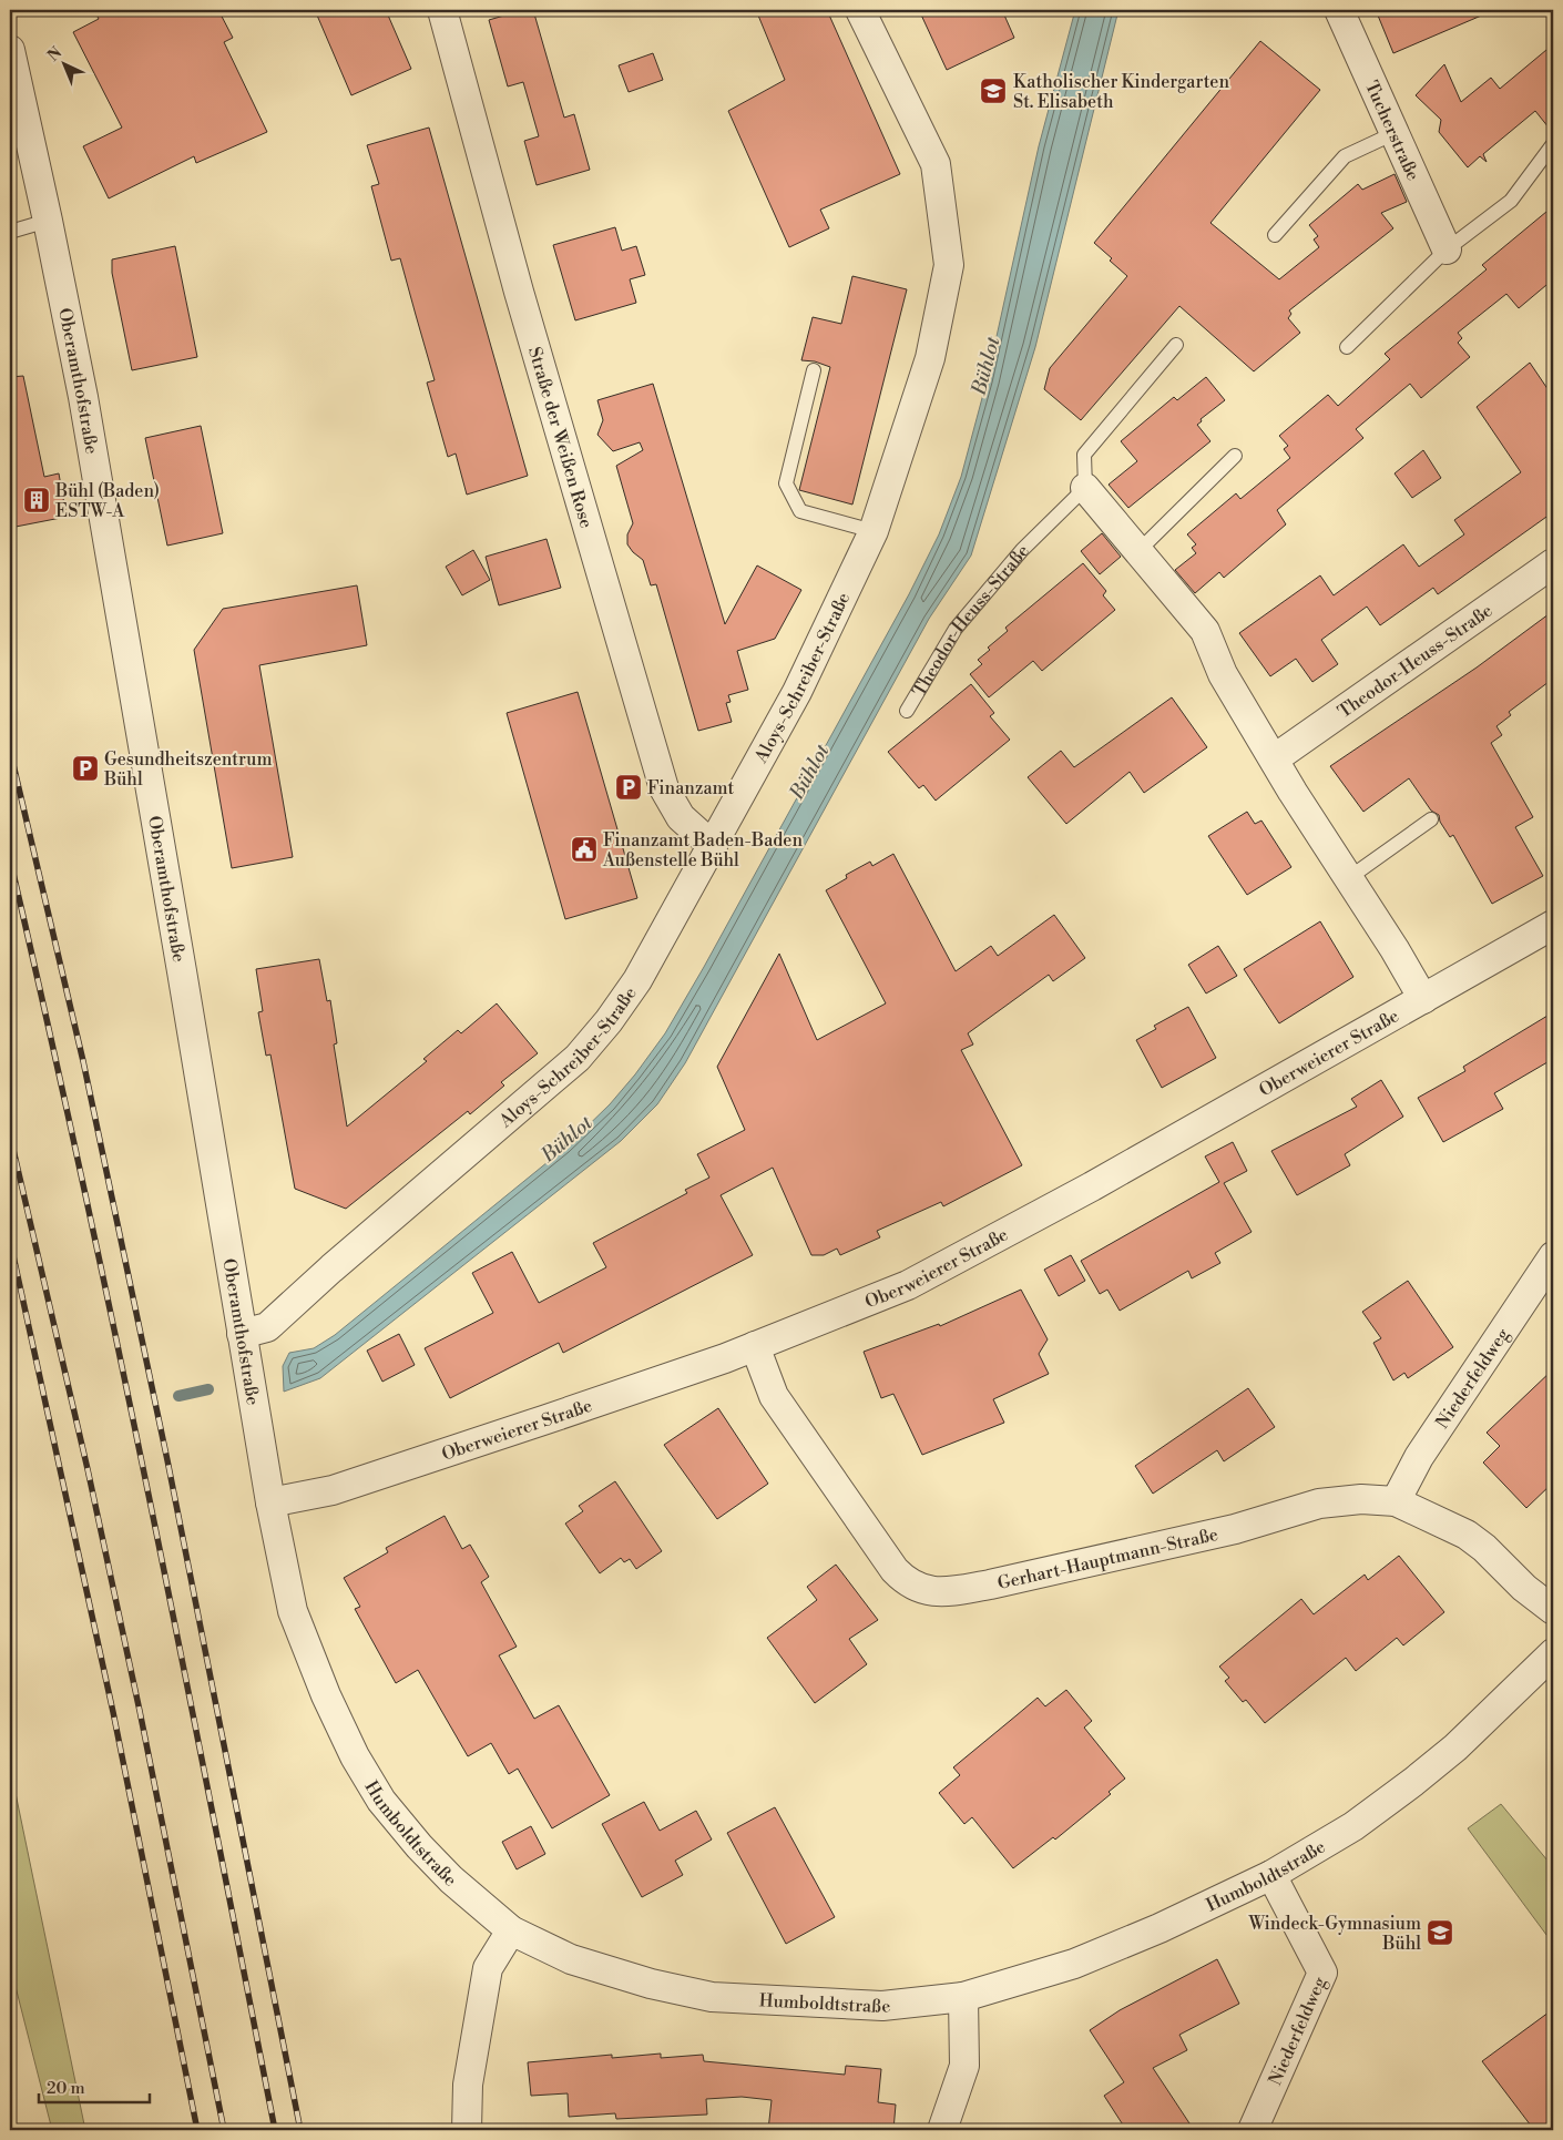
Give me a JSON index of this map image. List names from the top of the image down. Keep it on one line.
{"streets":{"street":["Tucherstraße","Oberamthofstraße","Straße der Weißen Rose","Theodor-Heuss-Straße","Aloys-Schreiber-Straße","Oberweierer Straße","Niederfeldweg","Gerhart-Hauptmann-Straße","Humboldtstraße"]},"crossings":[["Oberamthofstraße","Aloys-Schreiber-Straße"],["Oberamthofstraße","Oberweierer Straße"],["Oberamthofstraße","Humboldtstraße"],["Straße der Weißen Rose","Aloys-Schreiber-Straße"],["Oberweierer Straße","Gerhart-Hauptmann-Straße"],["Oberweierer Straße","Humboldtstraße"],["Niederfeldweg","Gerhart-Hauptmann-Straße"],["Niederfeldweg","Humboldtstraße"]],"water":["Bühlot"],"places":{"school or university":["Katholischer Kindergarten St. Elisabeth","Windeck-Gymnasium Bühl"],"building":["Bühl (Baden) ESTW-A"],"parking":["Gesundheitszentrum Bühl","Finanzamt"],"public building":["Finanzamt Baden-Baden Außenstelle Bühl"]},"scale_bar":"20 m","north":"top left"}
